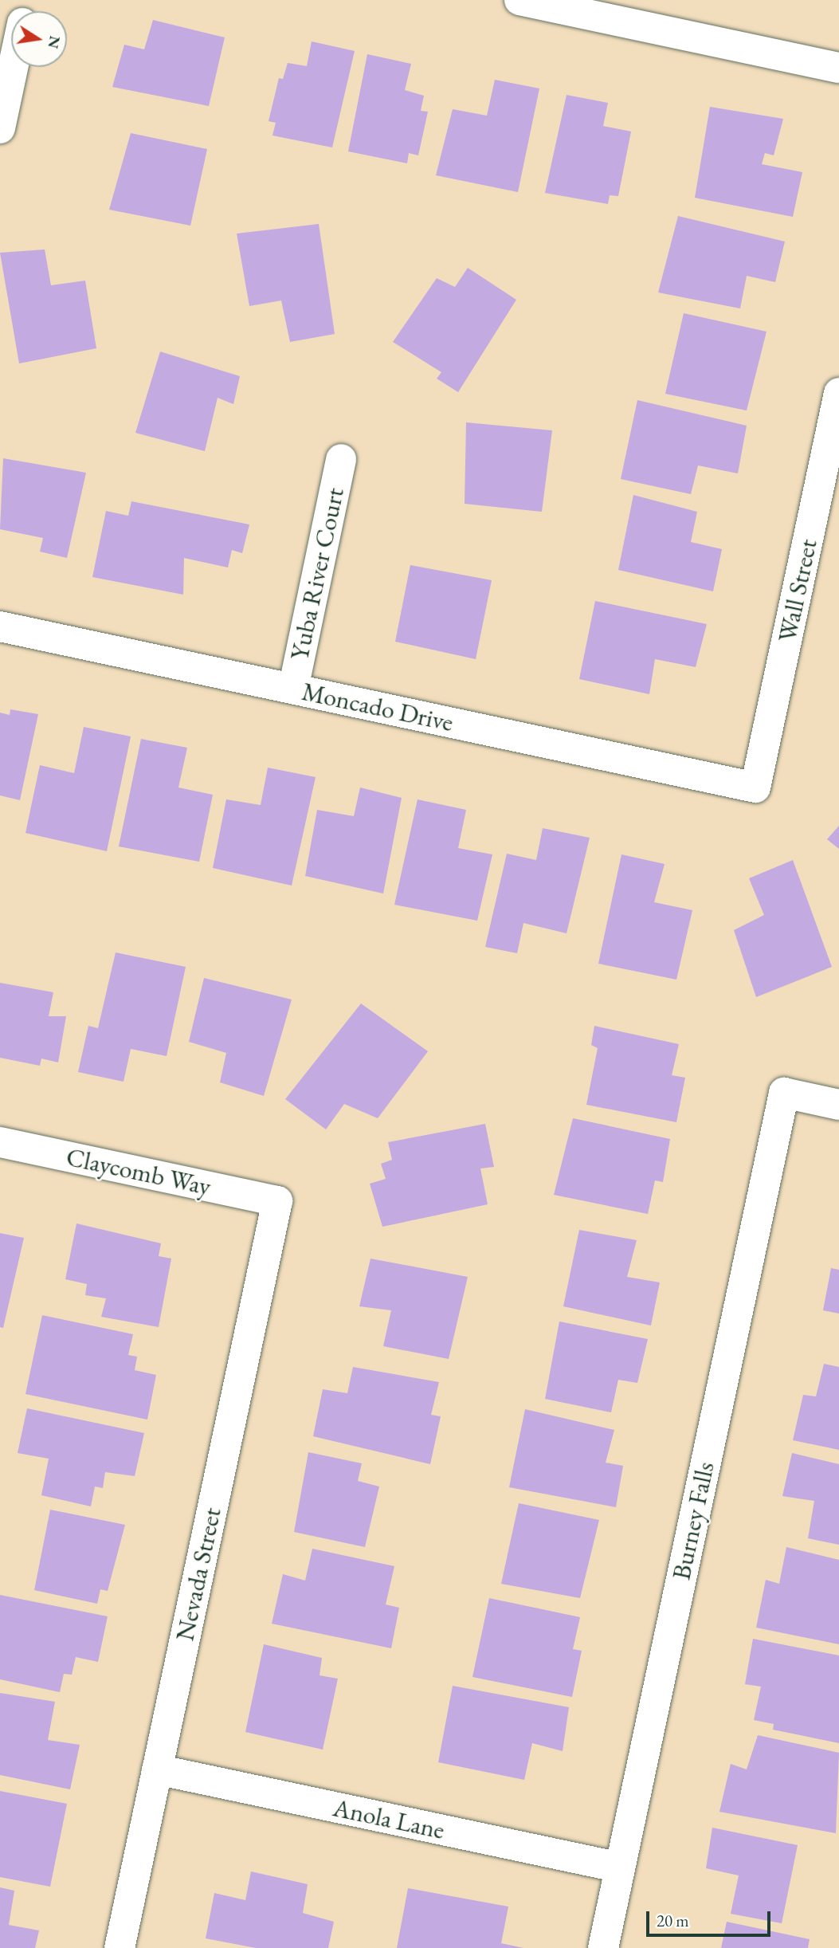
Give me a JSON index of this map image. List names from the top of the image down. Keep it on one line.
{"streets":{"street":["Yuba River Court","Wall Street","Moncado Drive","Claycomb Way","Burney Falls","Nevada Street","Anola Lane"]},"crossings":[["Yuba River Court","Moncado Drive"],["Wall Street","Moncado Drive"],["Claycomb Way","Nevada Street"],["Burney Falls","Anola Lane"],["Nevada Street","Anola Lane"]],"scale_bar":"20 m","north":"right"}
